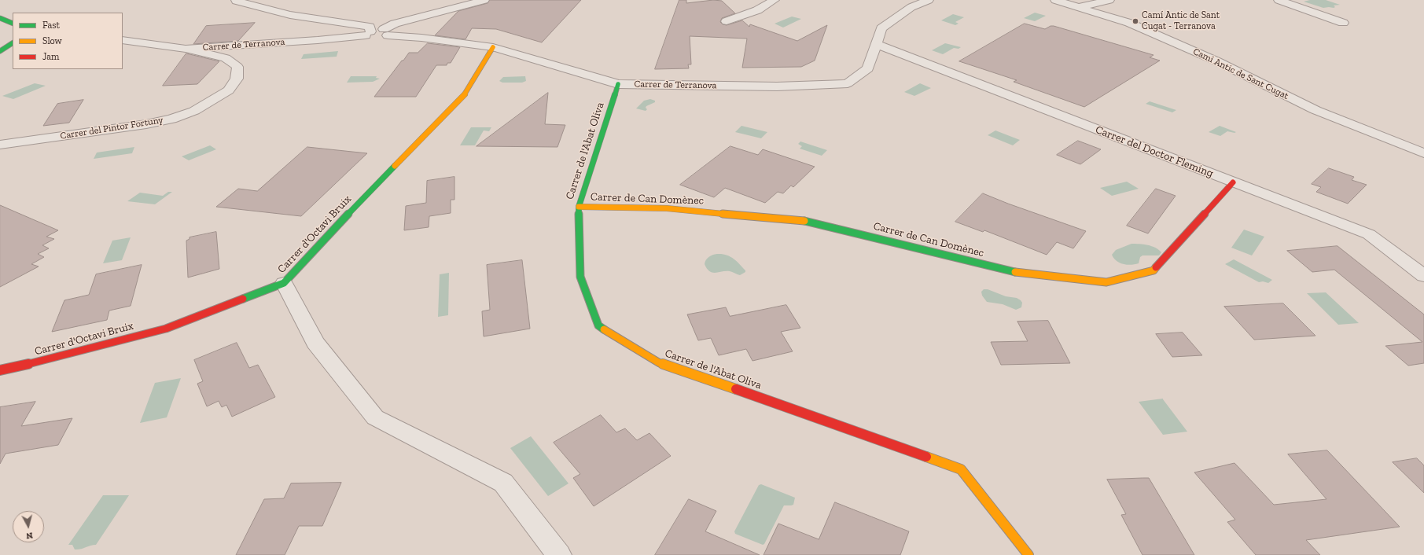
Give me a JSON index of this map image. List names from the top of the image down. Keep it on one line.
{"streets":{"street":["Carrer de Terranova","Camí Antic de Sant Cugat","Carrer del Pintor Fortuny","Carrer de l'Abat Oliva","Carrer del Doctor Fleming","Carrer de Can Domènec","Carrer d'Octavi Bruix"]},"crossings":[["Carrer de Terranova","Carrer del Pintor Fortuny"],["Carrer de Terranova","Carrer de l'Abat Oliva"],["Carrer de Terranova","Carrer del Doctor Fleming"],["Carrer de Terranova","Carrer d'Octavi Bruix"],["Carrer de l'Abat Oliva","Carrer de Can Domènec"],["Carrer del Doctor Fleming","Carrer de Can Domènec"]],"places":["Camí Antic de Sant Cugat - Terranova"],"legend":["Fast","Slow","Jam"],"north":"bottom"}
